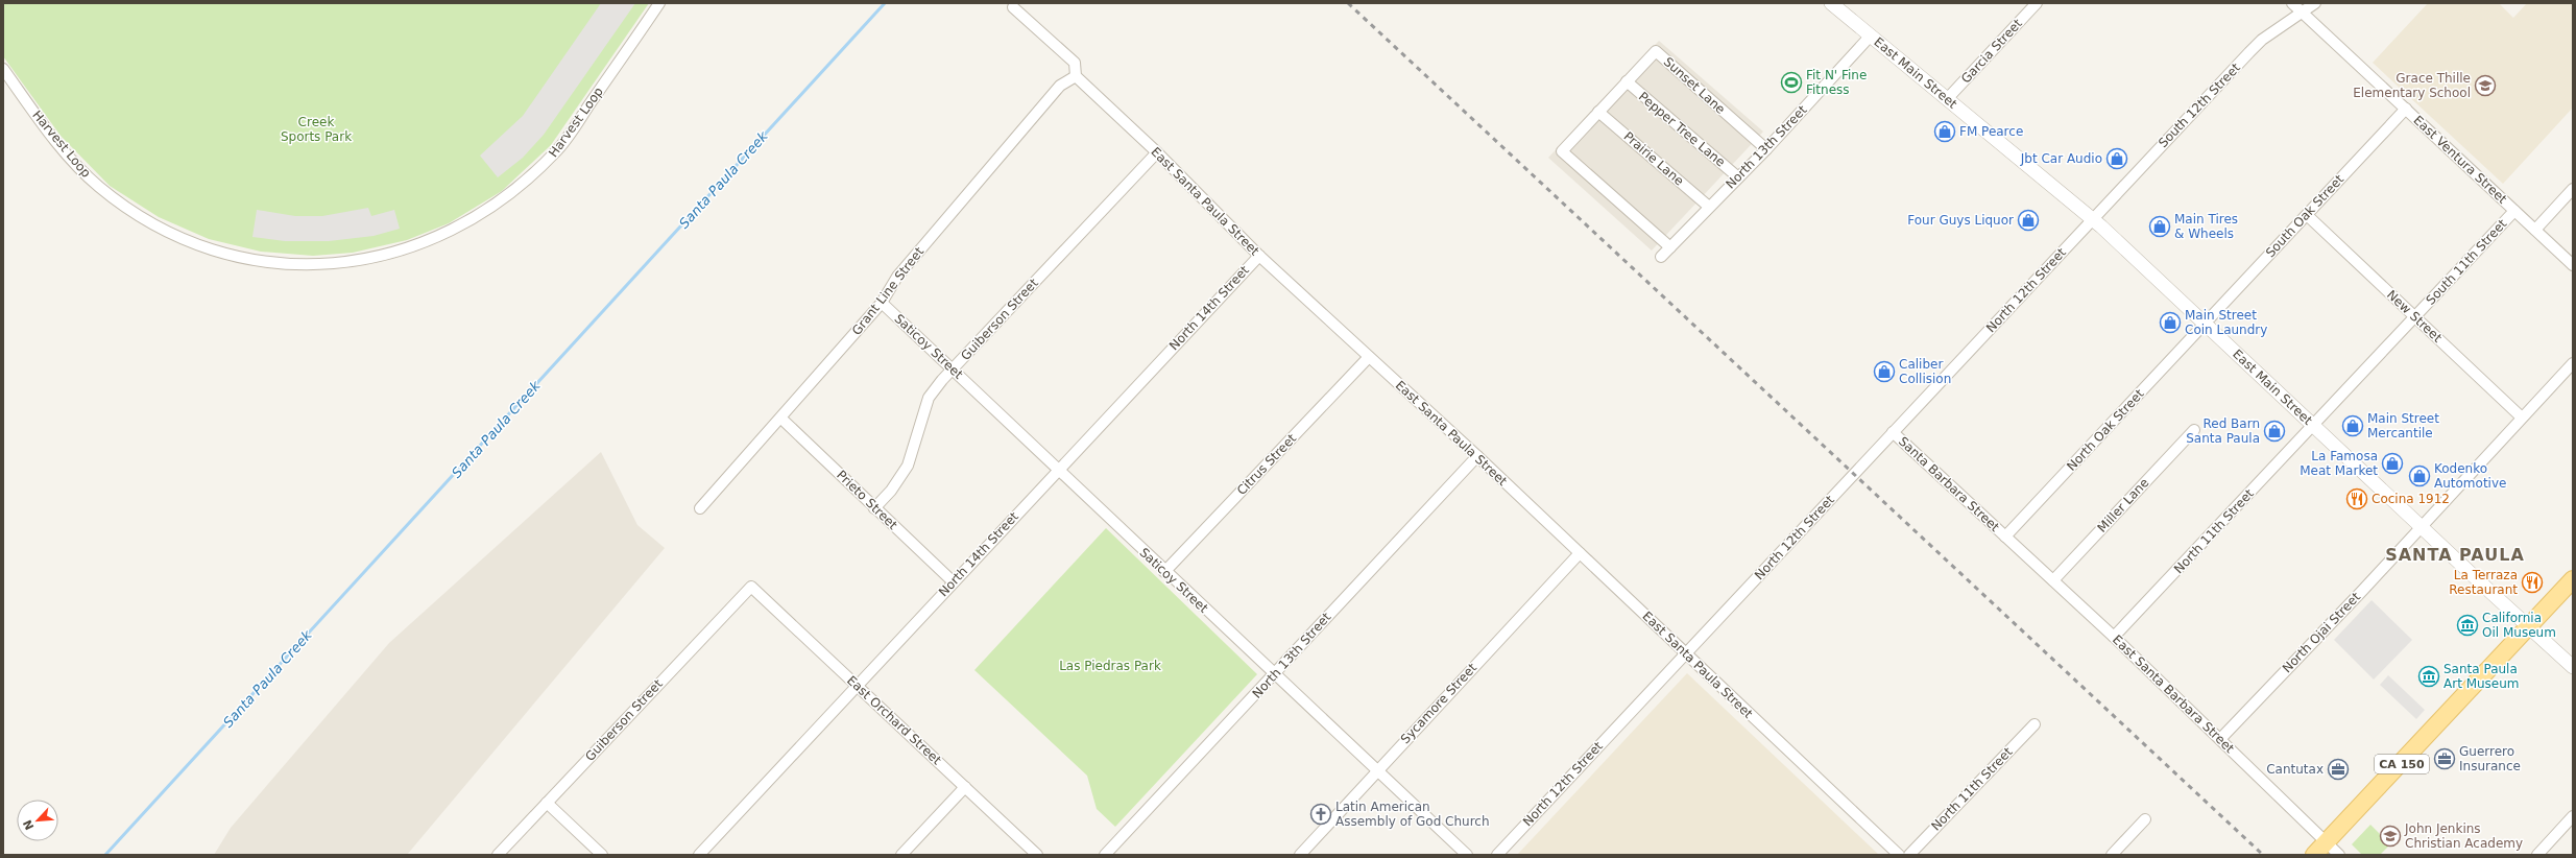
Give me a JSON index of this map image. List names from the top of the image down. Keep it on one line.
{"streets":{"main road":["CA 150"],"street":["Garcia Street","East Main Street","Sunset Lane","South 12th Street","Harvest Loop","Pepper Tree Lane","North 13th Street","Prairie Lane","East Ventura Street","East Santa Paula Street","South Oak Street","South 11th Street","North 12th Street","Grant Line Street","North 14th Street","New Street","Guiberson Street","Saticoy Street","North Oak Street","Citrus Street","Santa Barbara Street","Prieto Street","Miller Lane","North 11th Street","North Ojai Street","East Santa Barbara Street","Sycamore Street","East Orchard Street"]},"crossings":[["Garcia Street","East Main Street"],["East Main Street","South 12th Street"],["East Main Street","North 13th Street"],["East Main Street","South Oak Street"],["East Main Street","North 12th Street"],["East Main Street","North Oak Street"],["East Main Street","North 11th Street"],["East Main Street","North Ojai Street"],["East Main Street","CA 150"],["Sunset Lane","Pepper Tree Lane"],["Sunset Lane","North 13th Street"],["South 12th Street","East Ventura Street"],["South 12th Street","North 12th Street"],["Pepper Tree Lane","North 13th Street"],["North 13th Street","Prairie Lane"],["North 13th Street","East Santa Paula Street"],["North 13th Street","Saticoy Street"],["East Ventura Street","South Oak Street"],["East Ventura Street","South 11th Street"],["East Santa Paula Street","North 12th Street"],["East Santa Paula Street","Grant Line Street"],["East Santa Paula Street","North 14th Street"],["East Santa Paula Street","Guiberson Street"],["East Santa Paula Street","Citrus Street"],["East Santa Paula Street","Sycamore Street"],["South Oak Street","New Street"],["South Oak Street","North Oak Street"],["South 11th Street","New Street"],["South 11th Street","North 11th Street"],["North 12th Street","Santa Barbara Street"],["Grant Line Street","Saticoy Street"],["Grant Line Street","Prieto Street"],["North 14th Street","Saticoy Street"],["North 14th Street","Prieto Street"],["North 14th Street","East Orchard Street"],["New Street","North Ojai Street"],["Guiberson Street","Saticoy Street"],["Guiberson Street","Prieto Street"],["Guiberson Street","East Orchard Street"],["Saticoy Street","Citrus Street"],["Saticoy Street","Sycamore Street"],["North Oak Street","Santa Barbara Street"],["North Oak Street","East Santa Barbara Street"],["Santa Barbara Street","East Santa Barbara Street"],["Miller Lane","East Santa Barbara Street"],["North 11th Street","East Santa Barbara Street"],["North Ojai Street","East Santa Barbara Street"],["East Santa Barbara Street","CA 150"]],"districts":["SANTA PAULA"],"water":["Santa Paula Creek"],"parks":["Creek Sports Park","Las Piedras Park"],"places":{"sports":["Fit N' Fine Fitness"],"school or university":["Grace Thille Elementary School","John Jenkins Christian Academy"],"shop":["FM Pearce","Jbt Car Audio","Four Guys Liquor","Main Tires & Wheels","Main Street Coin Laundry","Caliber Collision","Main Street Mercantile","Red Barn Santa Paula","La Famosa Meat Market","Kodenko Automotive"],"restaurant":["Cocina 1912","La Terraza Restaurant"],"museum":["California Oil Museum","Santa Paula Art Museum"],"office":["Guerrero Insurance","Cantutax"],"church":["Latin American Assembly of God Church"]},"north":"bottom left"}
